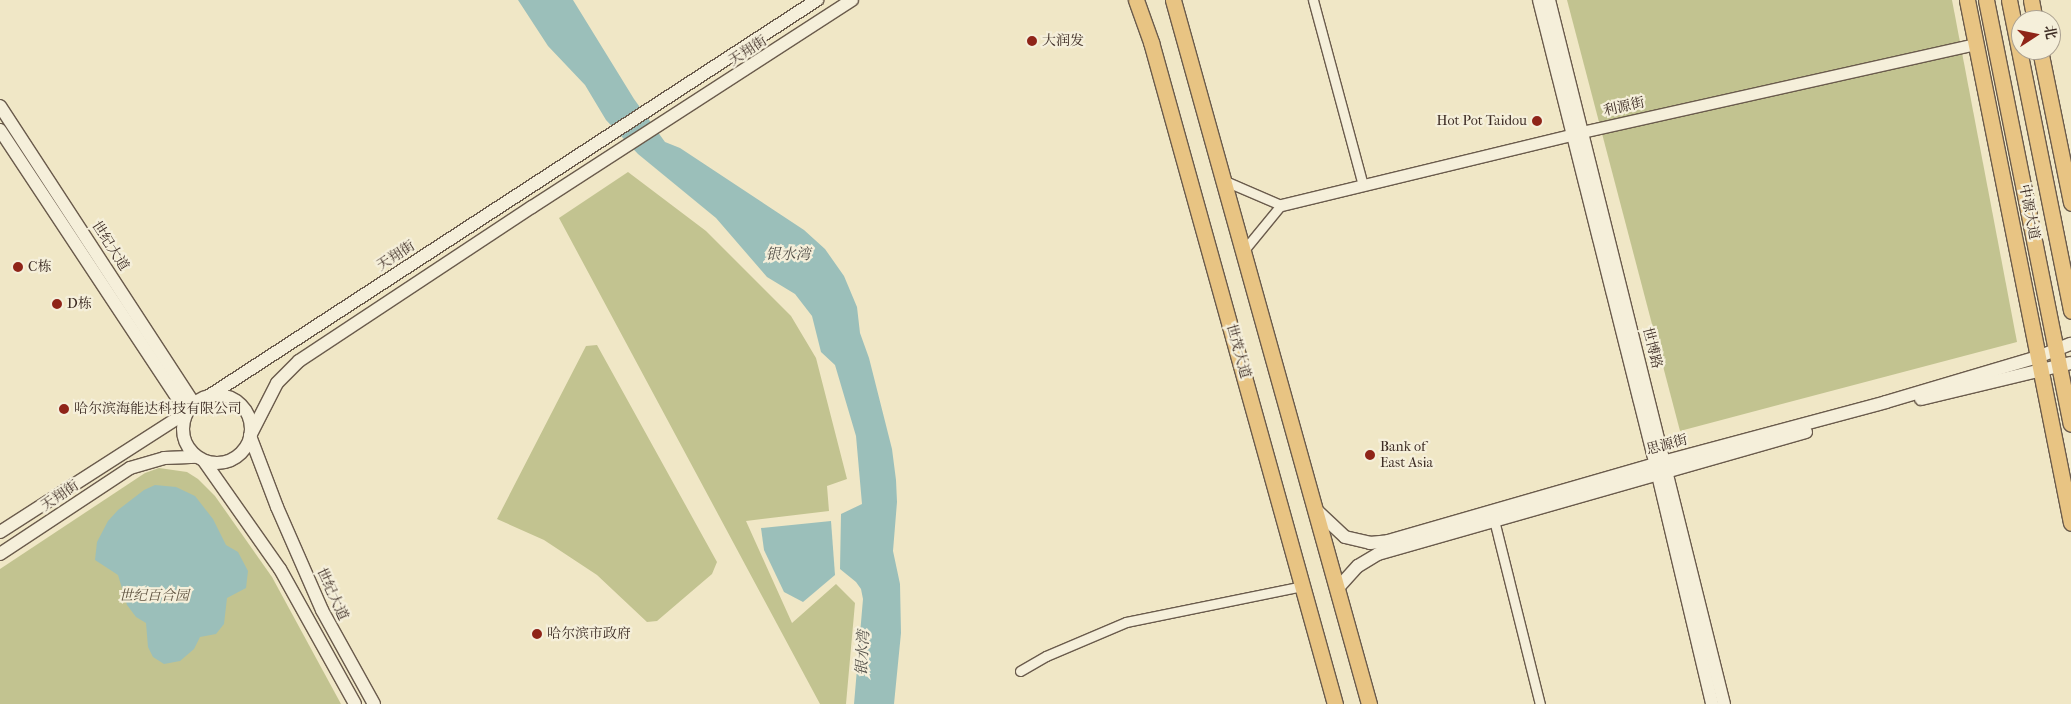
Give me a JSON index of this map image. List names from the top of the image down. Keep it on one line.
{"streets":{"main road":["天翔街","中源大道","世纪大道","世博路","世茂大道","思源街"],"street":["利源街"]},"crossings":[["天翔街","世纪大道"],["利源街","世博路"],["世博路","思源街"]],"water":["银水湾"],"parks":["世纪百合园"],"places":["大润发","Hot Pot Taidou","C栋","D栋","哈尔滨海能达科技有限公司","Bank of East Asia","哈尔滨市政府"],"north":"right"}
